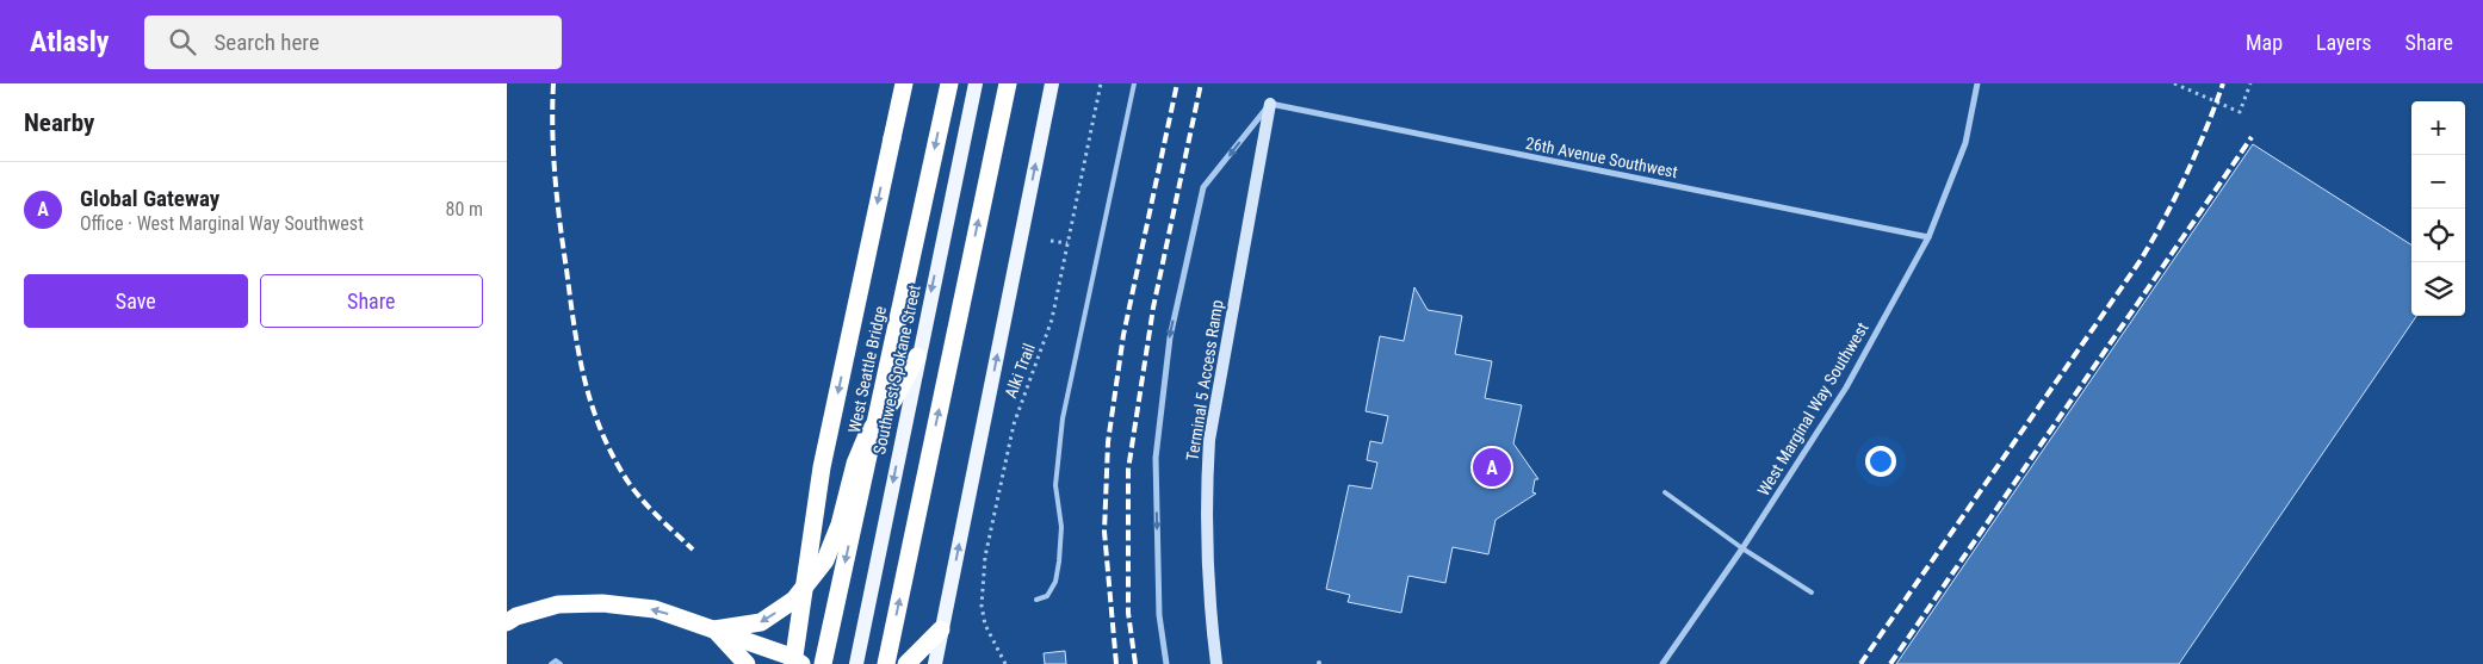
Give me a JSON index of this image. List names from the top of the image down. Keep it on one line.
{"streets":{"highway":["West Seattle Bridge"],"main road":["Southwest Spokane Street"],"street":["26th Avenue Southwest","Terminal 5 Access Ramp","West Marginal Way Southwest"],"path":["Alki Trail"]},"crossings":[["26th Avenue Southwest","Terminal 5 Access Ramp"],["26th Avenue Southwest","West Marginal Way Southwest"]],"page":{"header":"Atlasly","search":"Search here","nav":["Map","Layers","Share"],"heading":"Nearby","map_buttons":["+","−"],"list":[{"mark":"A","name":"Global Gateway","note":"Office · West Marginal Way Southwest","value":"80 m"}],"buttons":["Save","Share"],"pins":"A"}}
